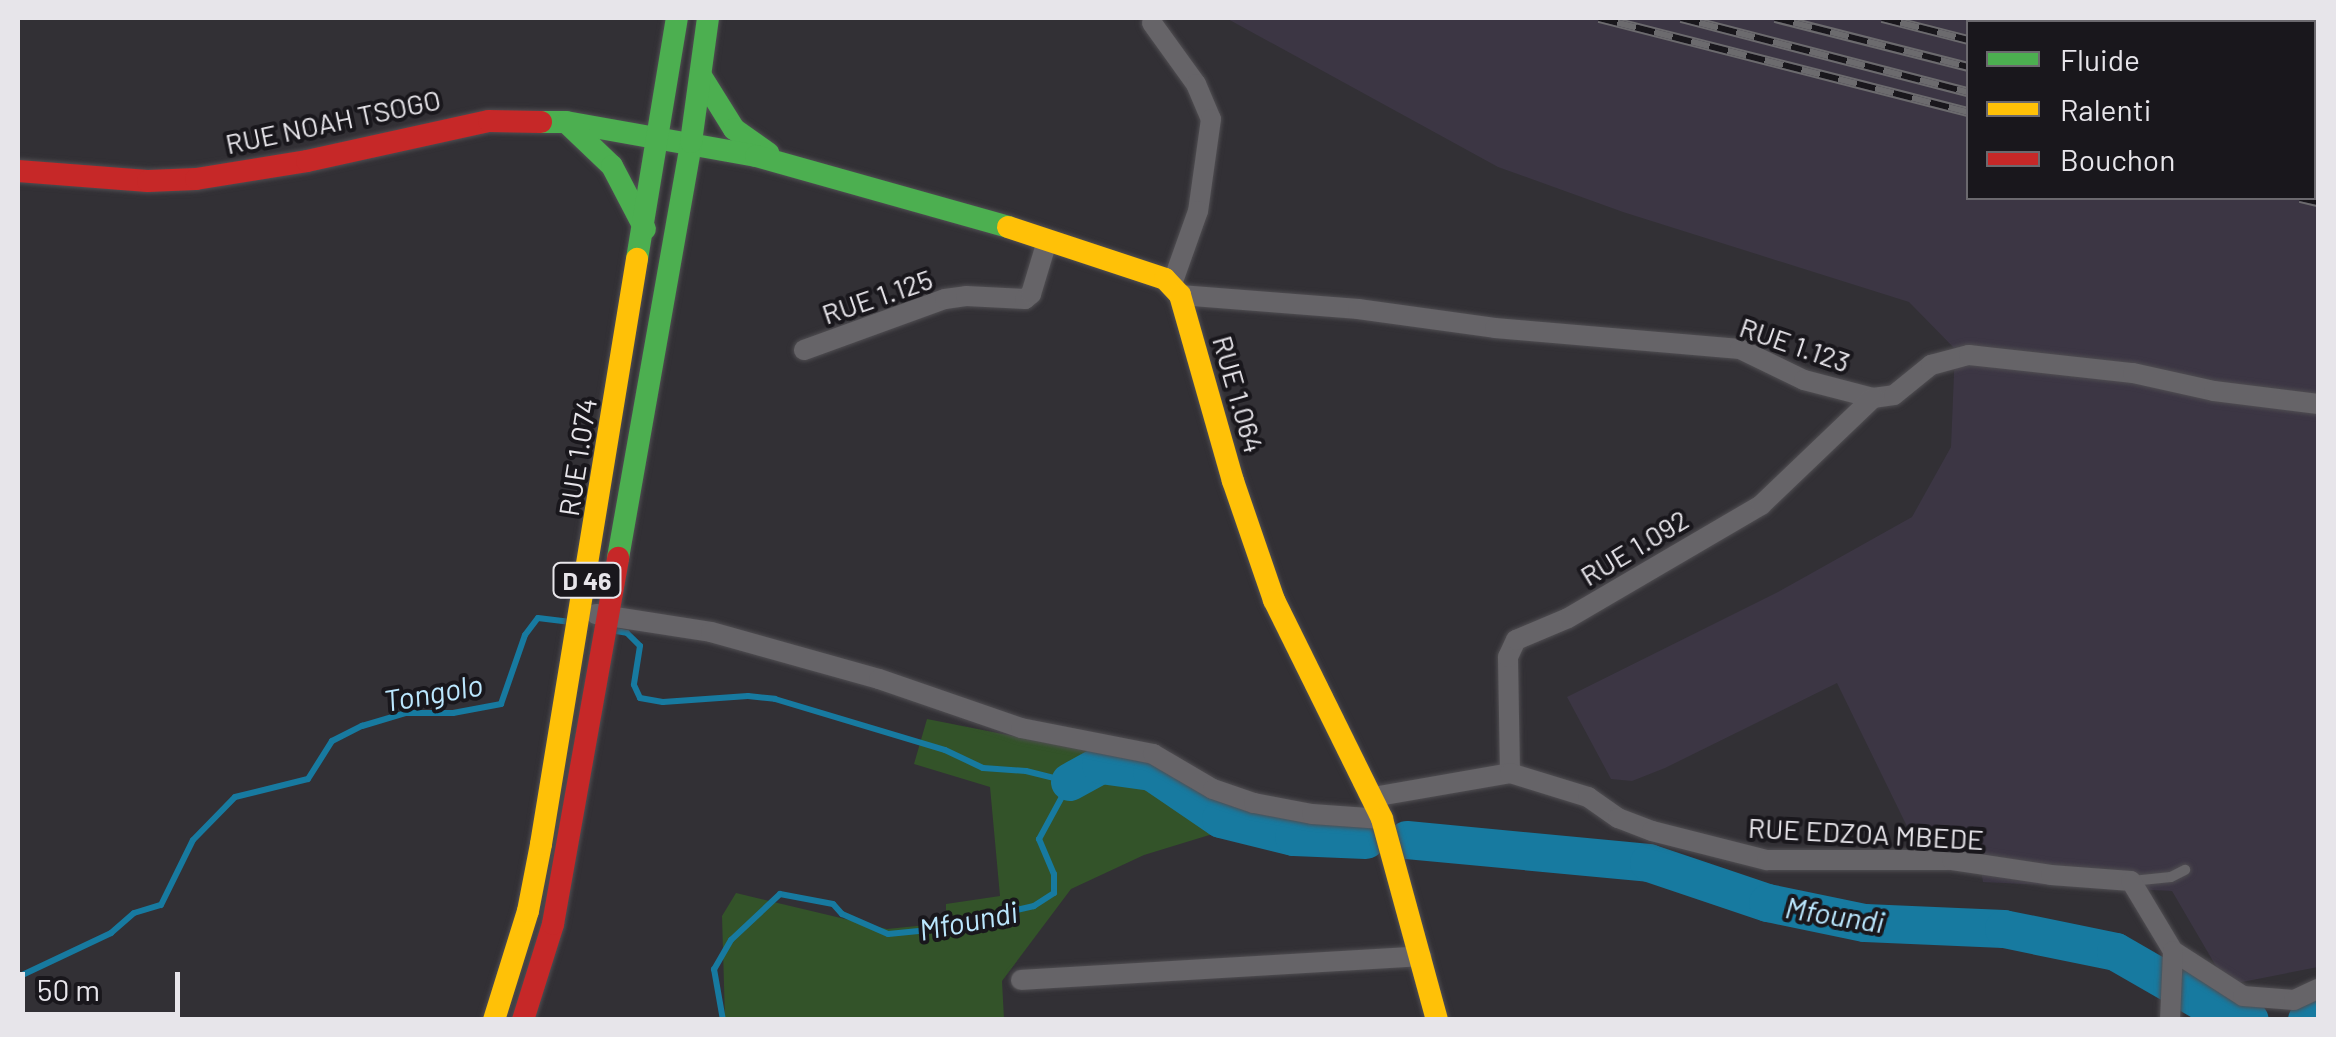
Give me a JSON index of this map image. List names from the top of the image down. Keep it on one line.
{"streets":{"main road":["RUE NOAH TSOGO","RUE 1.064","RUE 1.074","D 46"],"street":["RUE 1.125","RUE 1.123","RUE 1.092","RUE EDZOA MBEDE"]},"crossings":[["RUE NOAH TSOGO","RUE 1.074"],["RUE 1.123","RUE 1.064"],["RUE 1.123","RUE 1.092"],["RUE 1.064","RUE EDZOA MBEDE"],["RUE 1.074","D 46"],["RUE 1.092","RUE EDZOA MBEDE"]],"water":["Tongolo","Mfoundi"],"legend":["Fluide","Ralenti","Bouchon"],"scale_bar":"50 m"}
